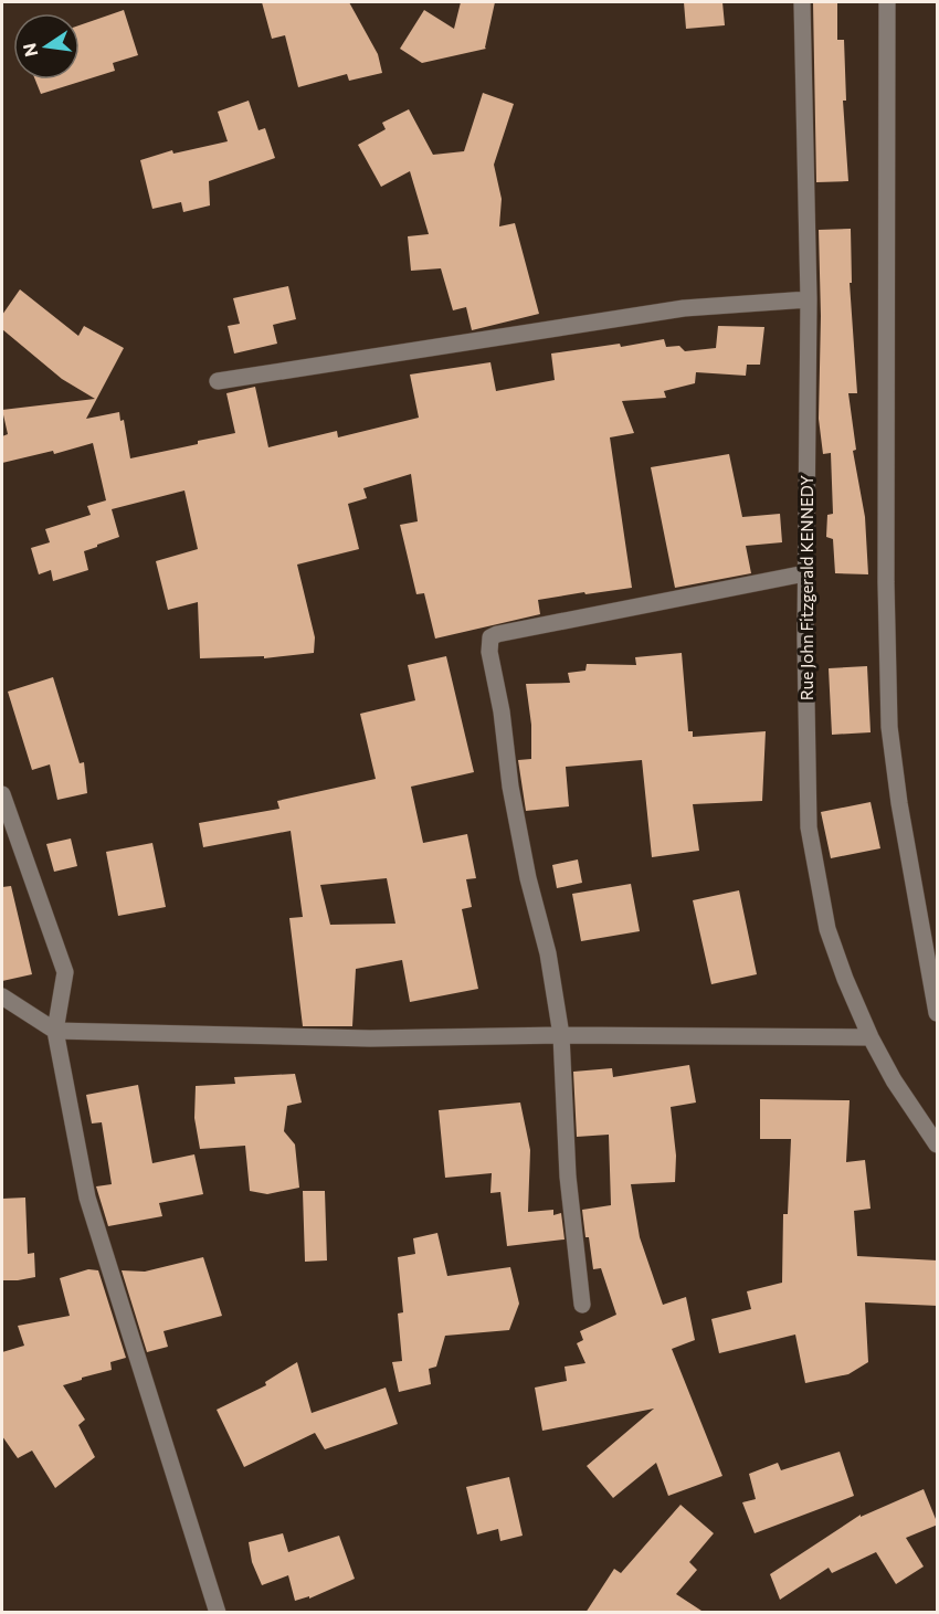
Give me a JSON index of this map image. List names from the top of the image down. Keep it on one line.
{"streets":{"street":["Rue John Fitzgerald KENNEDY"]},"north":"left"}
